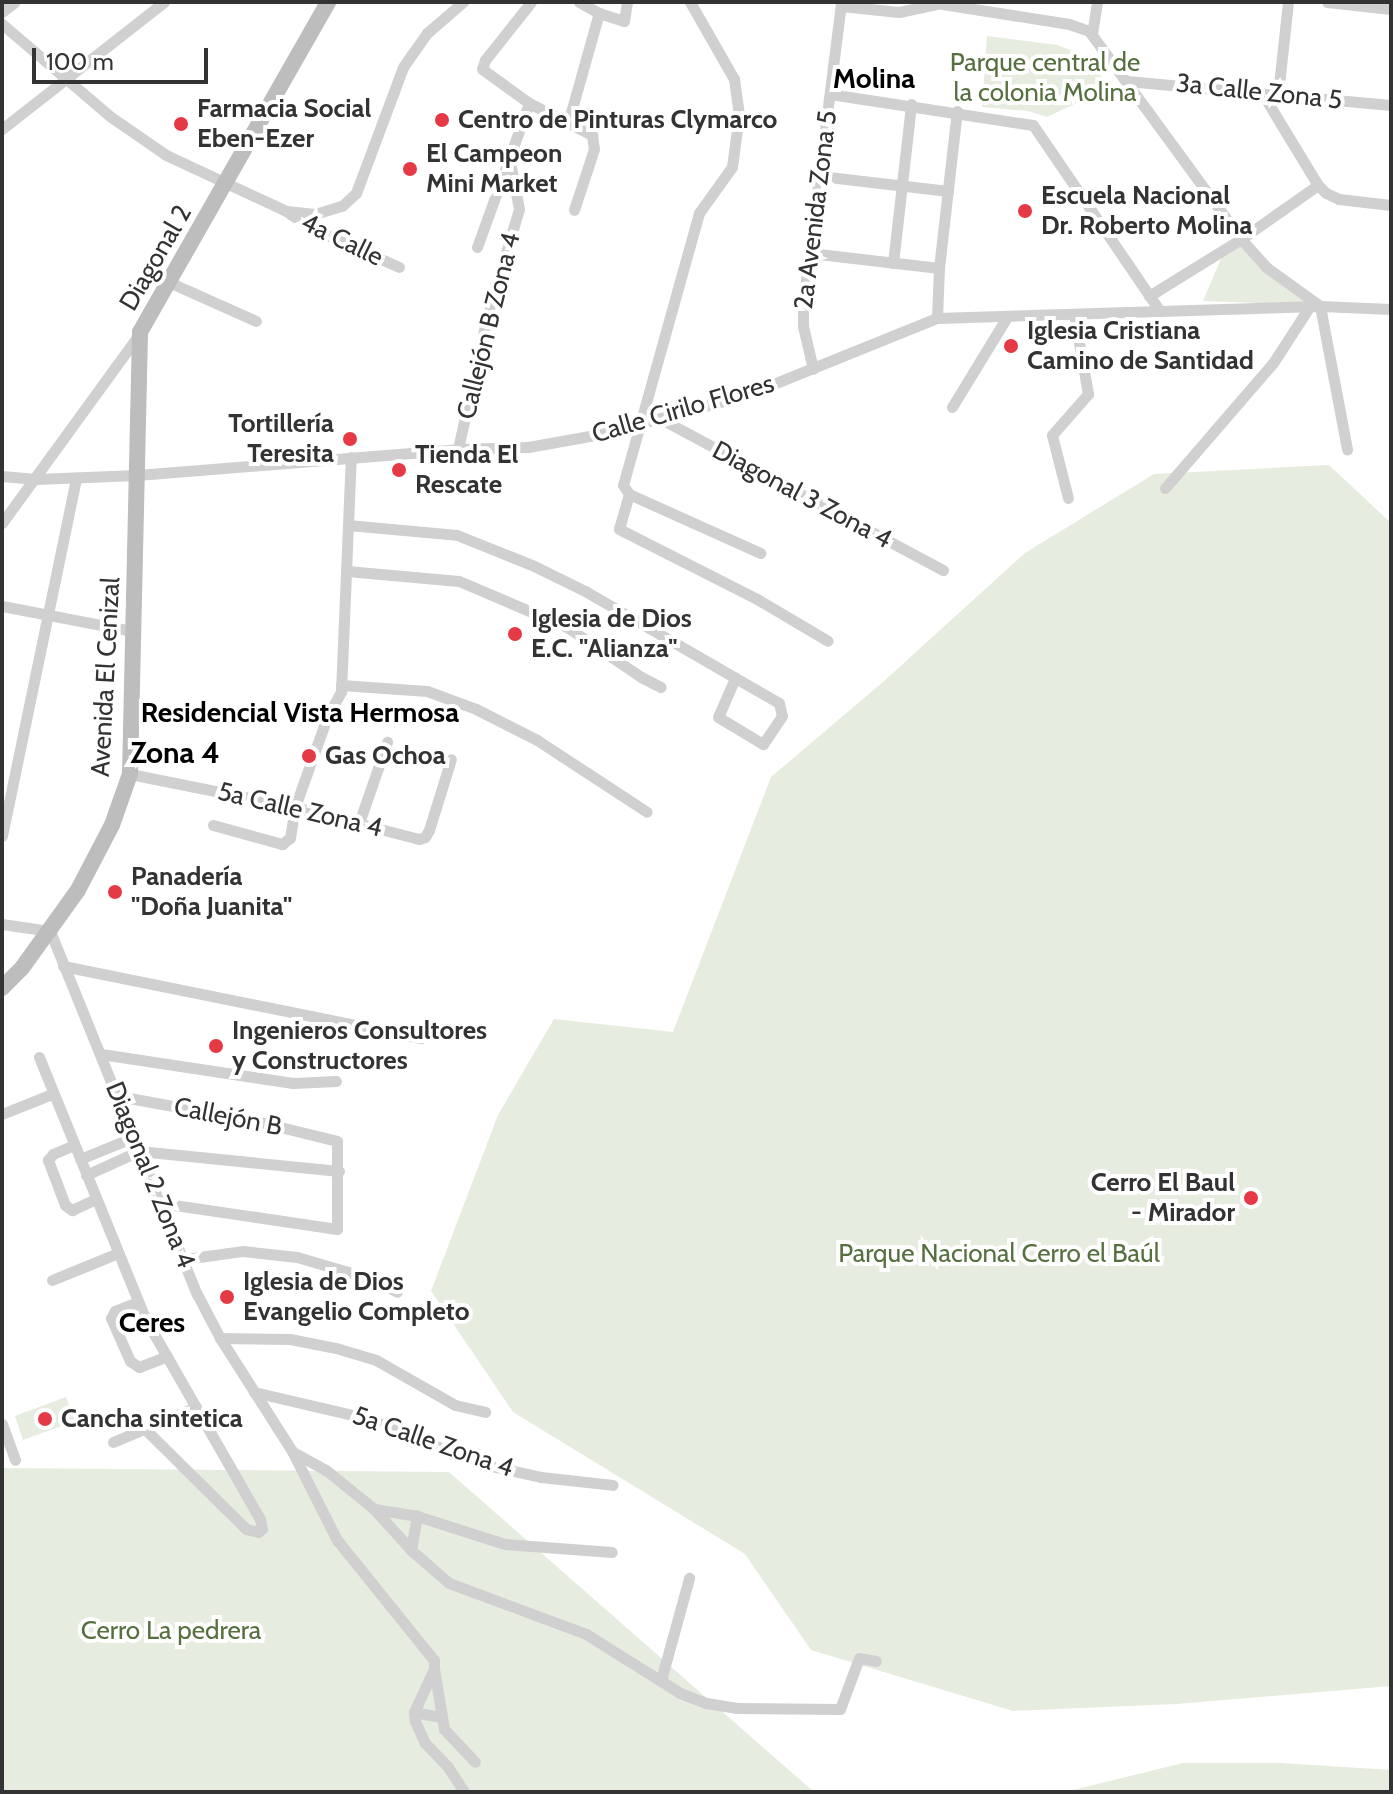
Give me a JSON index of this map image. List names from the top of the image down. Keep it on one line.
{"streets":{"street":["3a Calle Zona 5","2a Avenida Zona 5","4a Calle","Diagonal 2","Callejón B Zona 4","Calle Cirilo Flores","Diagonal 3 Zona 4","Avenida El Cenizal","5a Calle Zona 4","Callejón B","Diagonal 2 Zona 4"]},"crossings":[["2a Avenida Zona 5","Calle Cirilo Flores"],["Diagonal 2","Calle Cirilo Flores"],["Diagonal 2","Avenida El Cenizal"],["Callejón B Zona 4","Calle Cirilo Flores"],["Calle Cirilo Flores","Diagonal 3 Zona 4"],["Calle Cirilo Flores","Avenida El Cenizal"],["Avenida El Cenizal","5a Calle Zona 4"],["Avenida El Cenizal","Diagonal 2 Zona 4"],["5a Calle Zona 4","Diagonal 2 Zona 4"],["Callejón B","Diagonal 2 Zona 4"]],"districts":["Molina","Residencial Vista Hermosa","Zona 4","Ceres"],"parks":["Parque central de la colonia Molina","Parque Nacional Cerro el Baúl","Cerro La pedrera"],"places":["Centro de Pinturas Clymarco","Farmacia Social Eben-Ezer","El Campeon Mini Market","Escuela Nacional Dr. Roberto Molina","Iglesia Cristiana Camino de Santidad","Tortillería Teresita","Tienda El Rescate","Iglesia de Dios E.C. \"Alianza\"","Gas Ochoa","Panadería \"Doña Juanita\"","Ingenieros Consultores y Constructores","Cerro El Baul - Mirador","Iglesia de Dios Evangelio Completo","Cancha sintetica"],"scale_bar":"100 m"}
